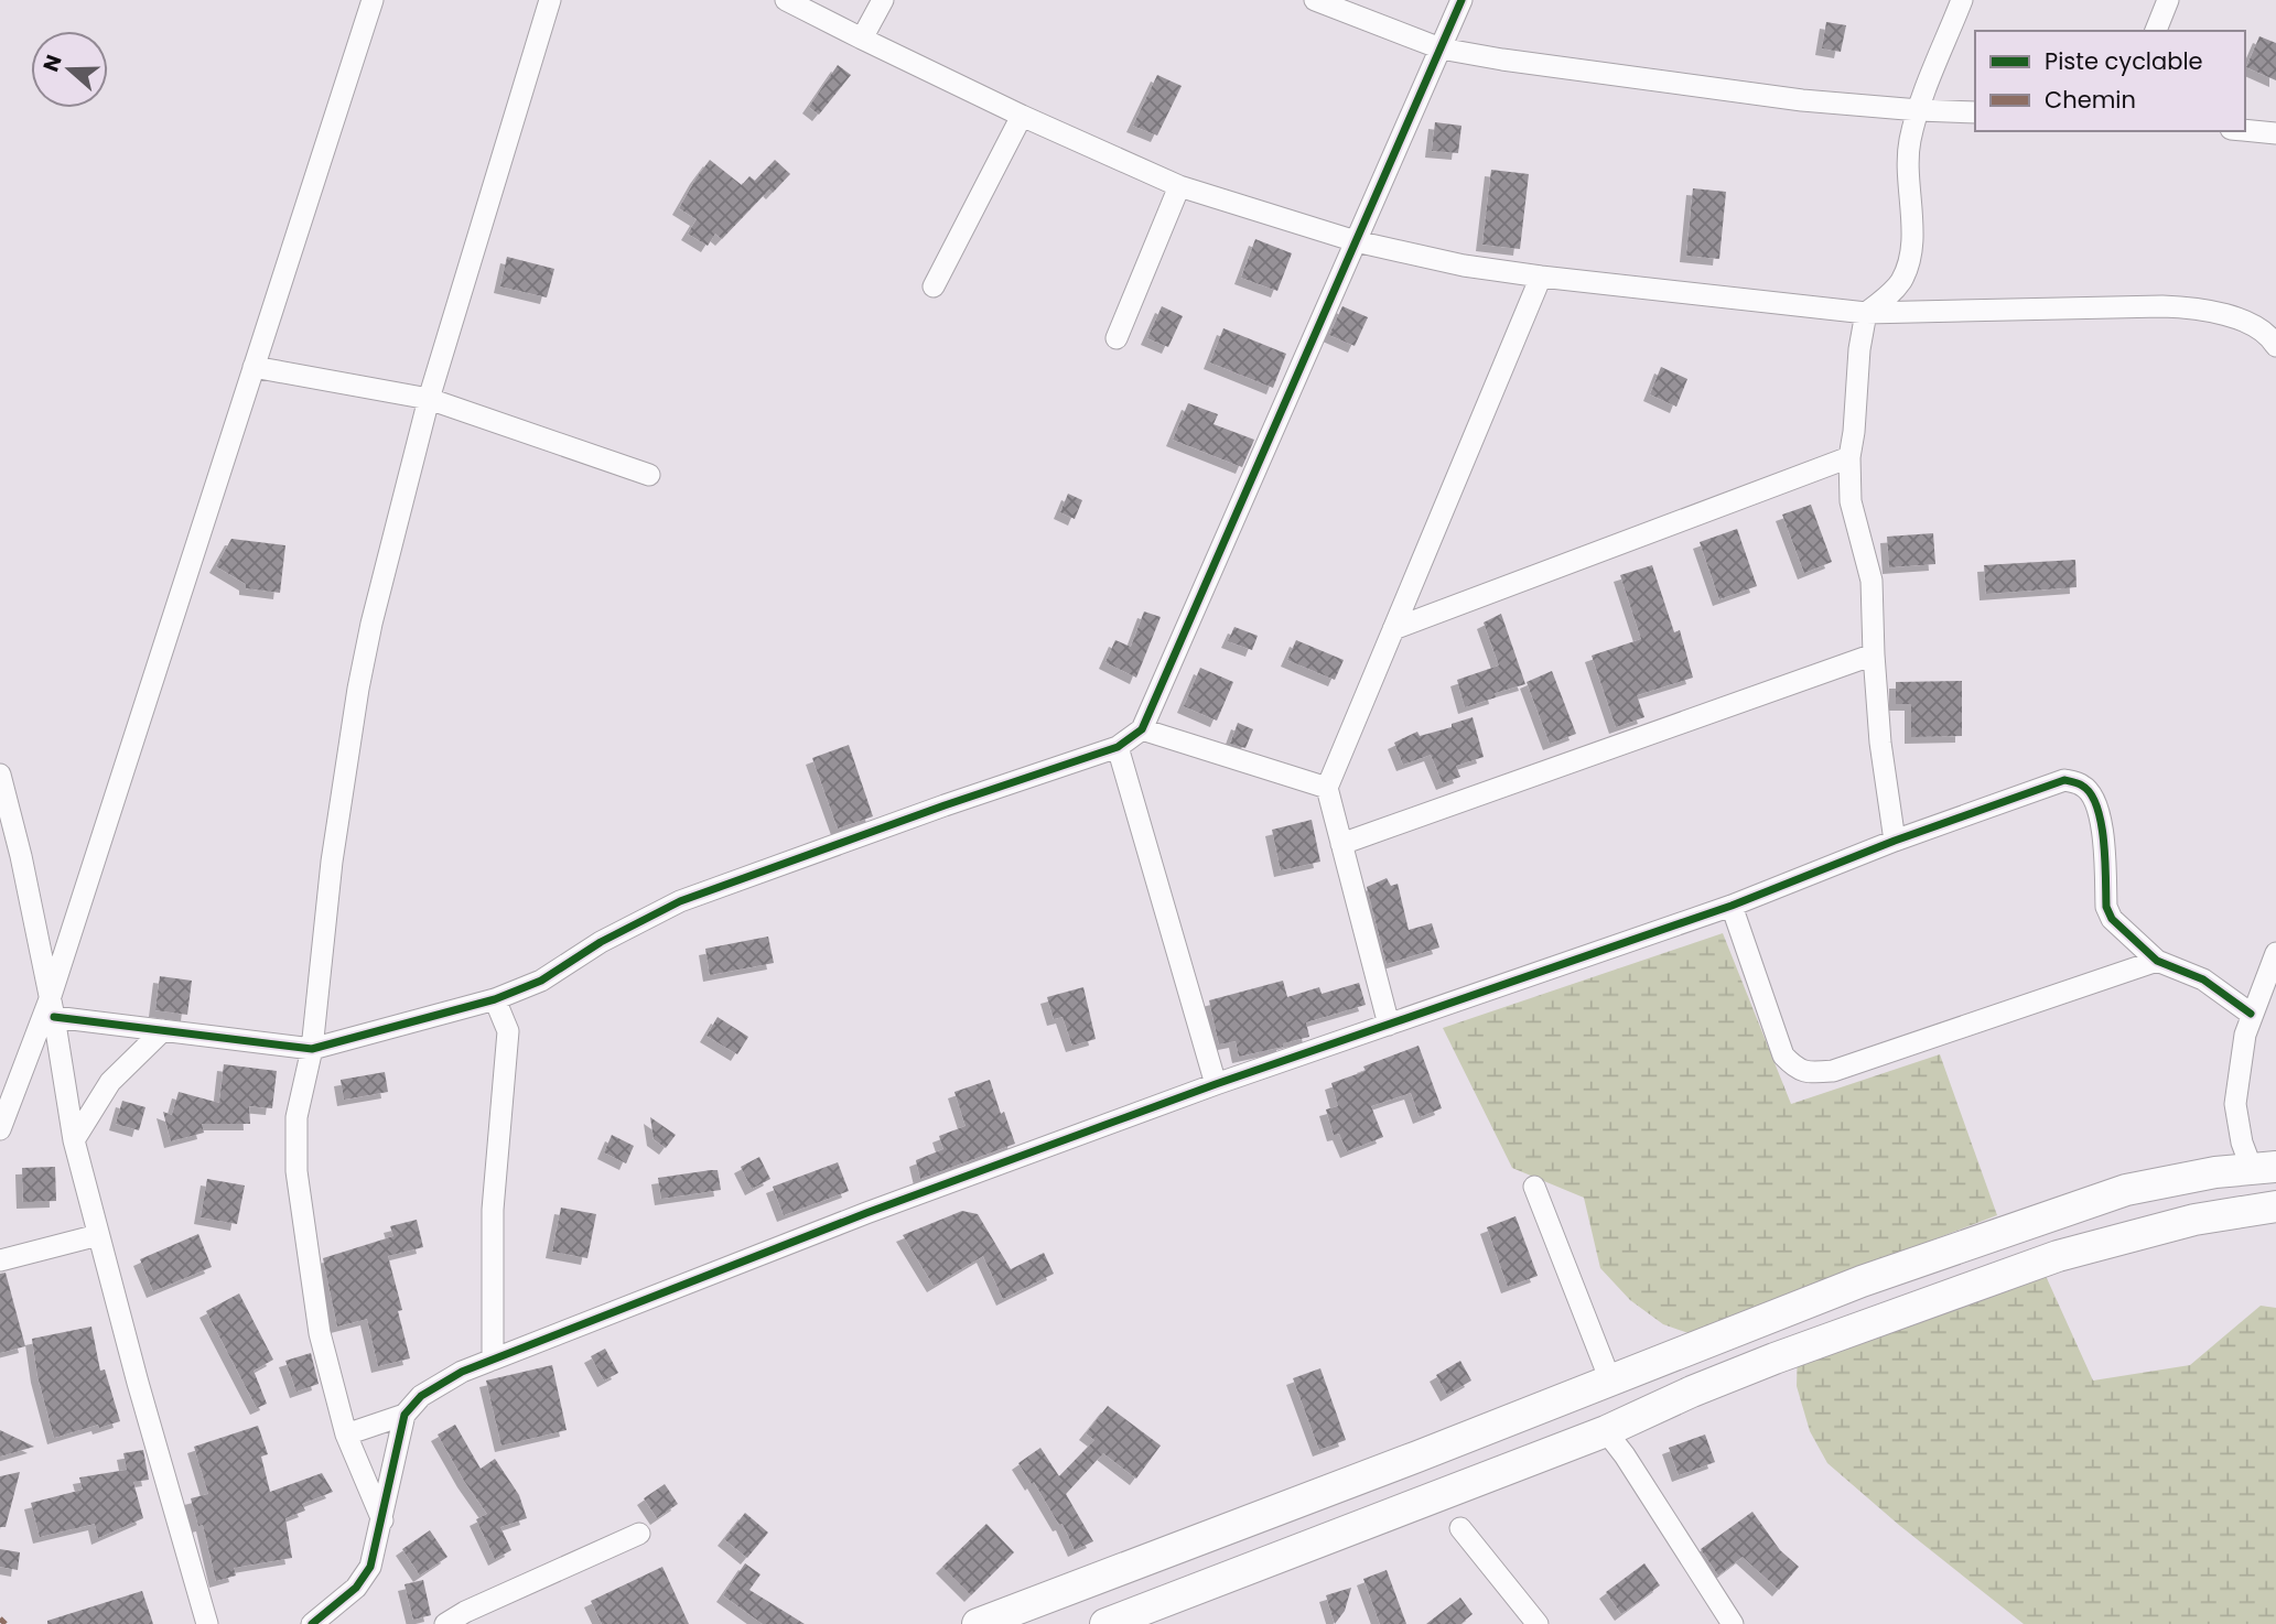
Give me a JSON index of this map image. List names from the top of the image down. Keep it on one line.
{"legend":["Piste cyclable","Chemin"],"north":"left"}
